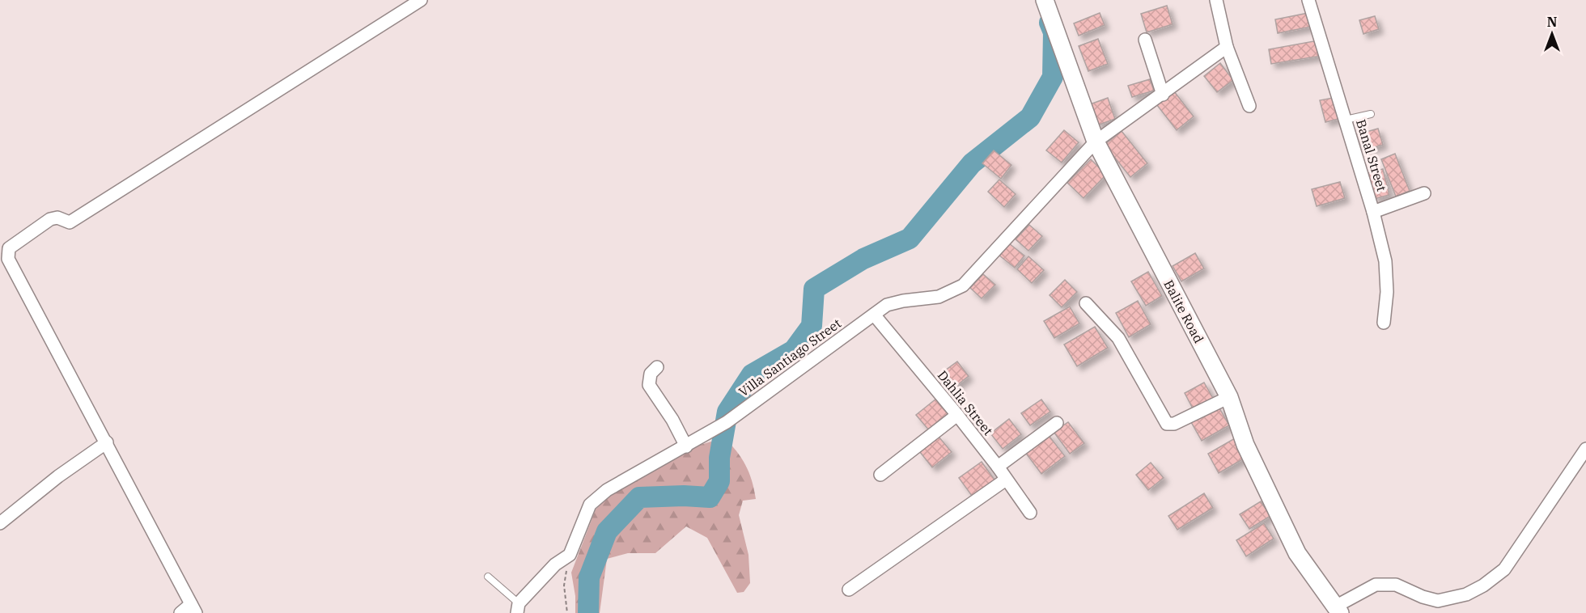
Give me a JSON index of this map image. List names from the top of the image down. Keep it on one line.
{"streets":{"street":["Banal Street","Balite Road","Villa Santiago Street","Dahlia Street"]},"crossings":[["Balite Road","Villa Santiago Street"],["Villa Santiago Street","Dahlia Street"]],"north":"top"}
